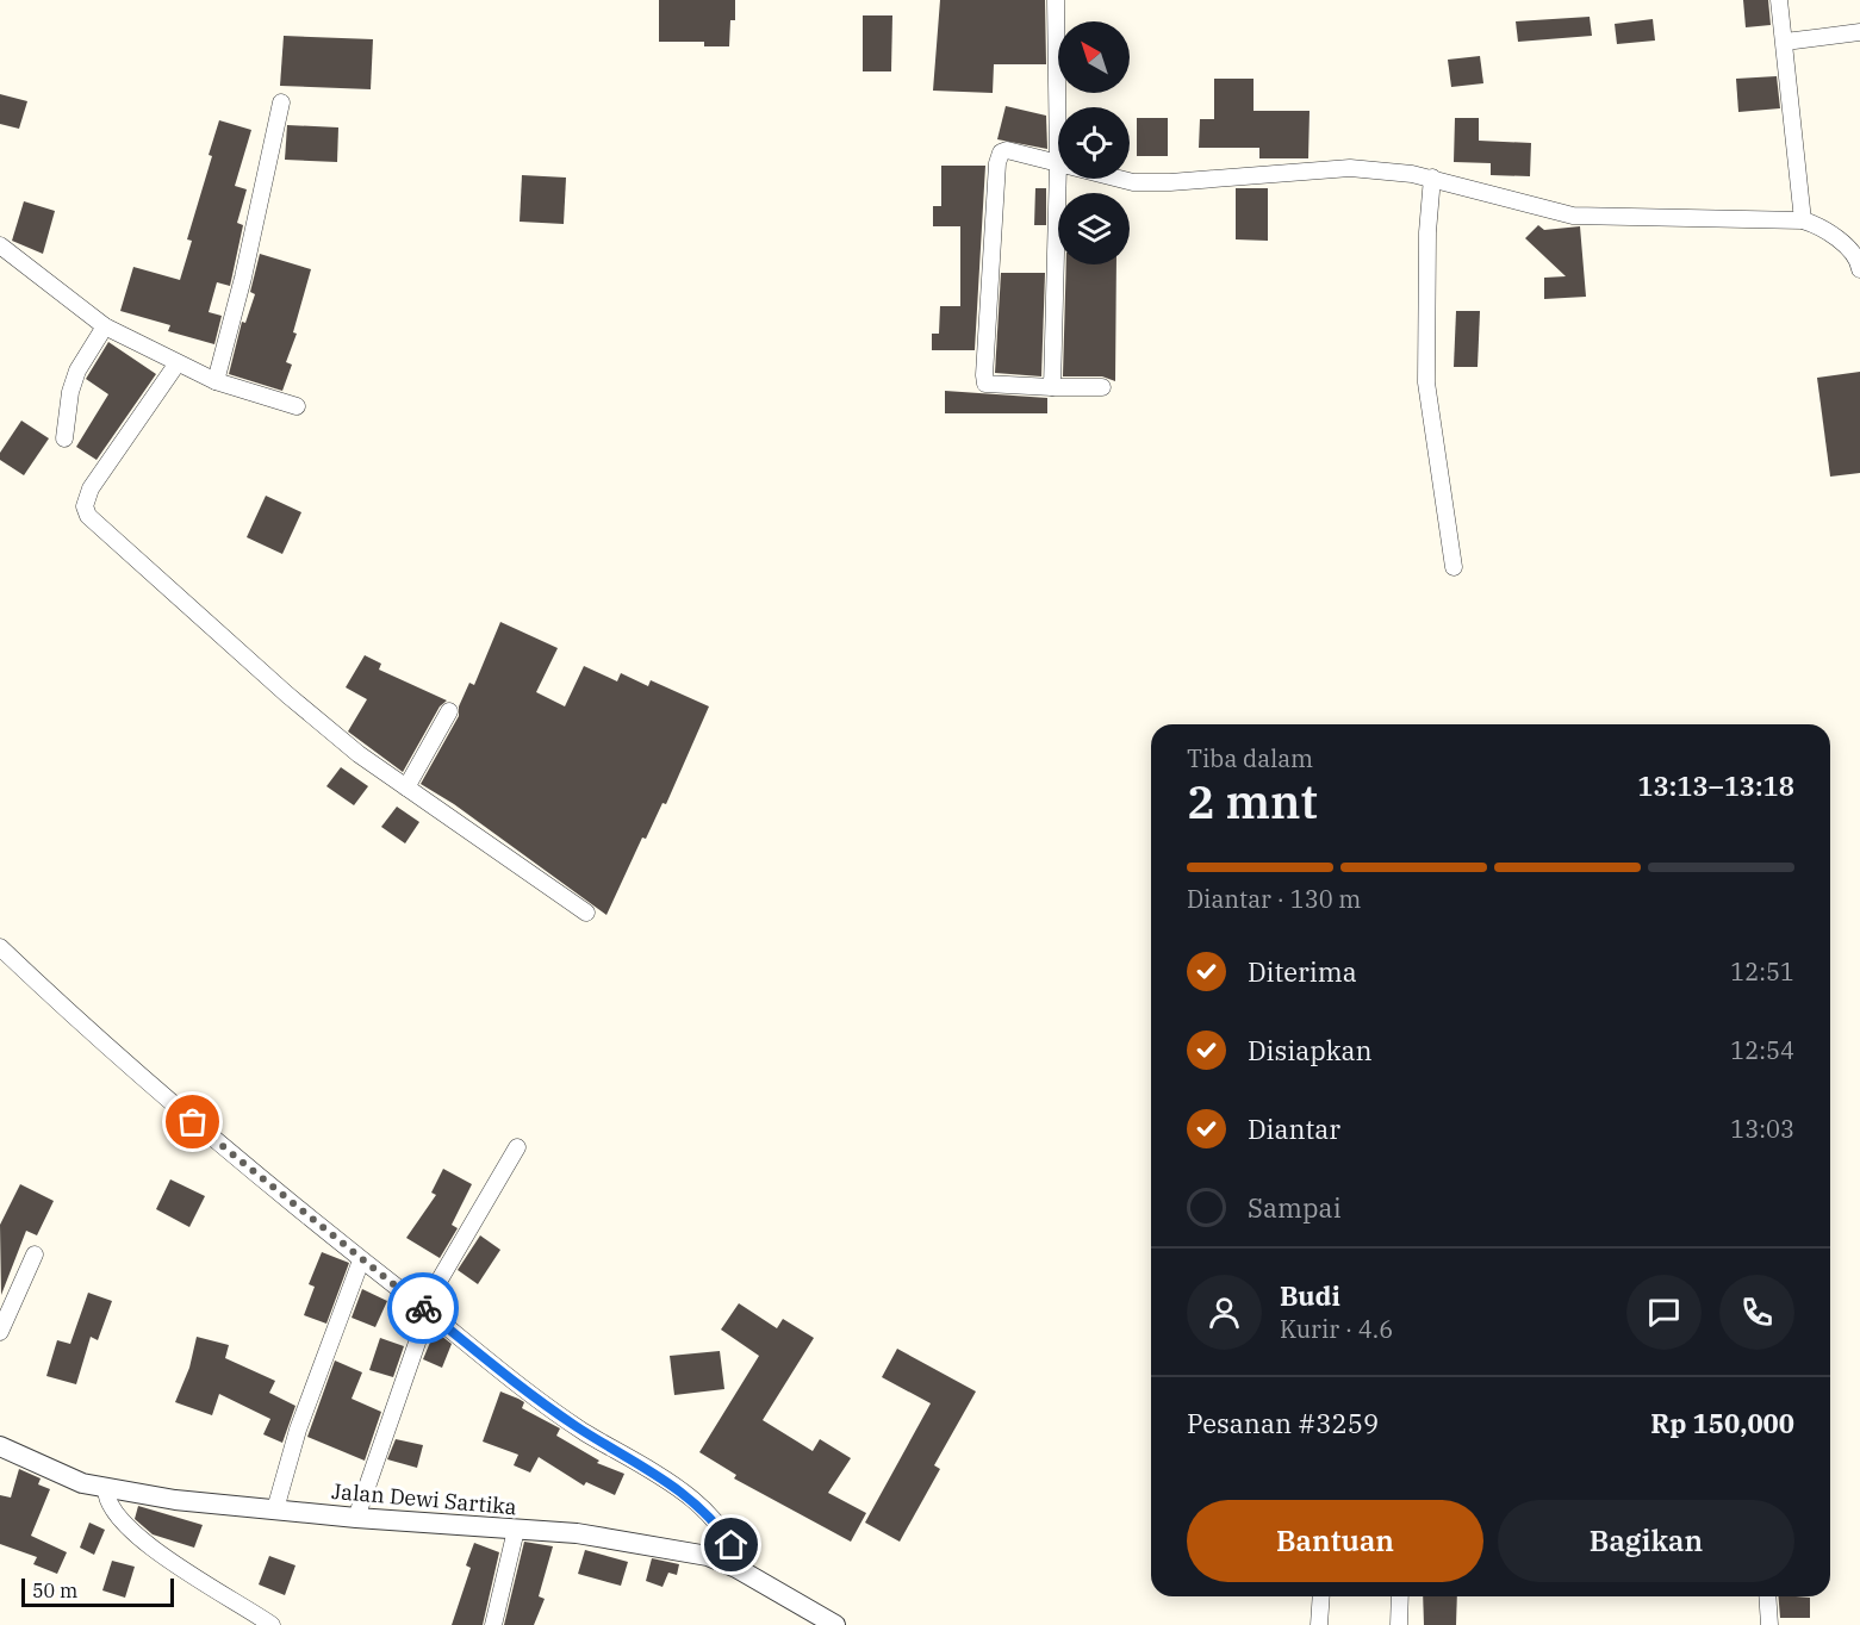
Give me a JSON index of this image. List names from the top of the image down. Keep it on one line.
{"streets":{"street":["Jalan Dewi Sartika"]},"scale_bar":"50 m","north":"top left","page":{"heading":["2 mnt","Tiba dalam","13:13–13:18"],"panel":["Budi","Kurir · 4.6","Pesanan #3259","Rp 150,000"],"bar":"Diantar · 130 m","list":[["Diterima","12:51"],["Disiapkan","12:54"],["Diantar","13:03"],"Sampai"],"buttons":["Bantuan","Bagikan"],"scale":"50 m"}}
